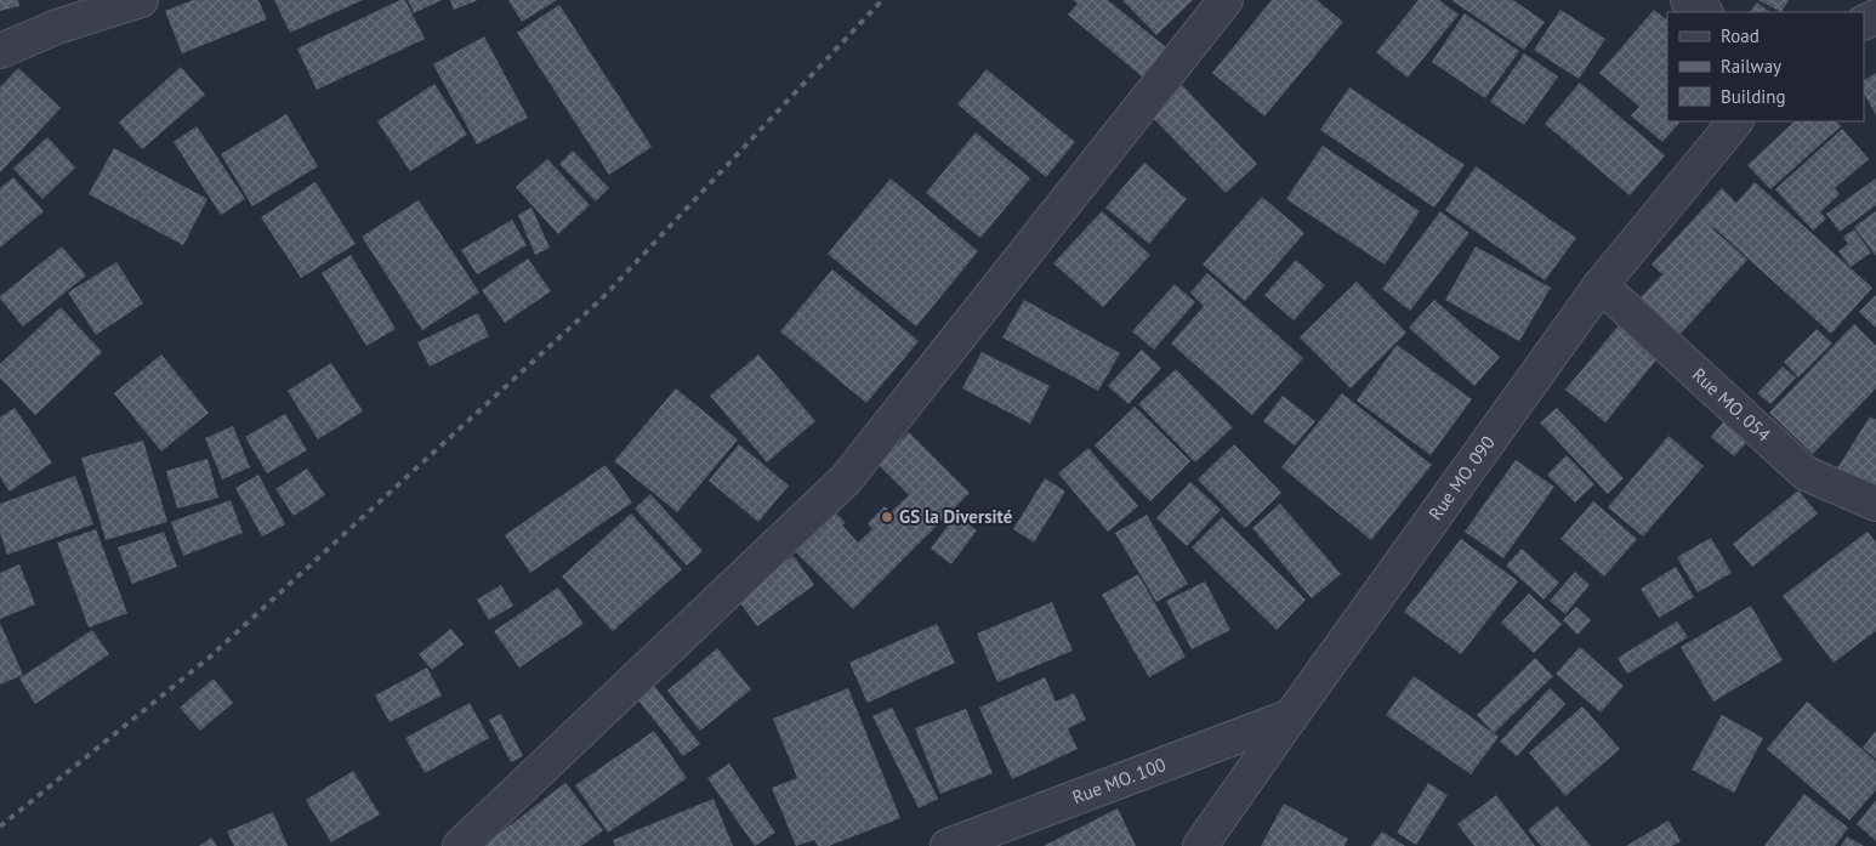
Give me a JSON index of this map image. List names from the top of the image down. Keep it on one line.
{"streets":{"street":["Rue MO. 054","Rue MO. 090","Rue MO. 100"]},"crossings":[["Rue MO. 054","Rue MO. 090"],["Rue MO. 090","Rue MO. 100"]],"places":["GS la Diversité"],"legend":["Road","Railway","Building"]}
